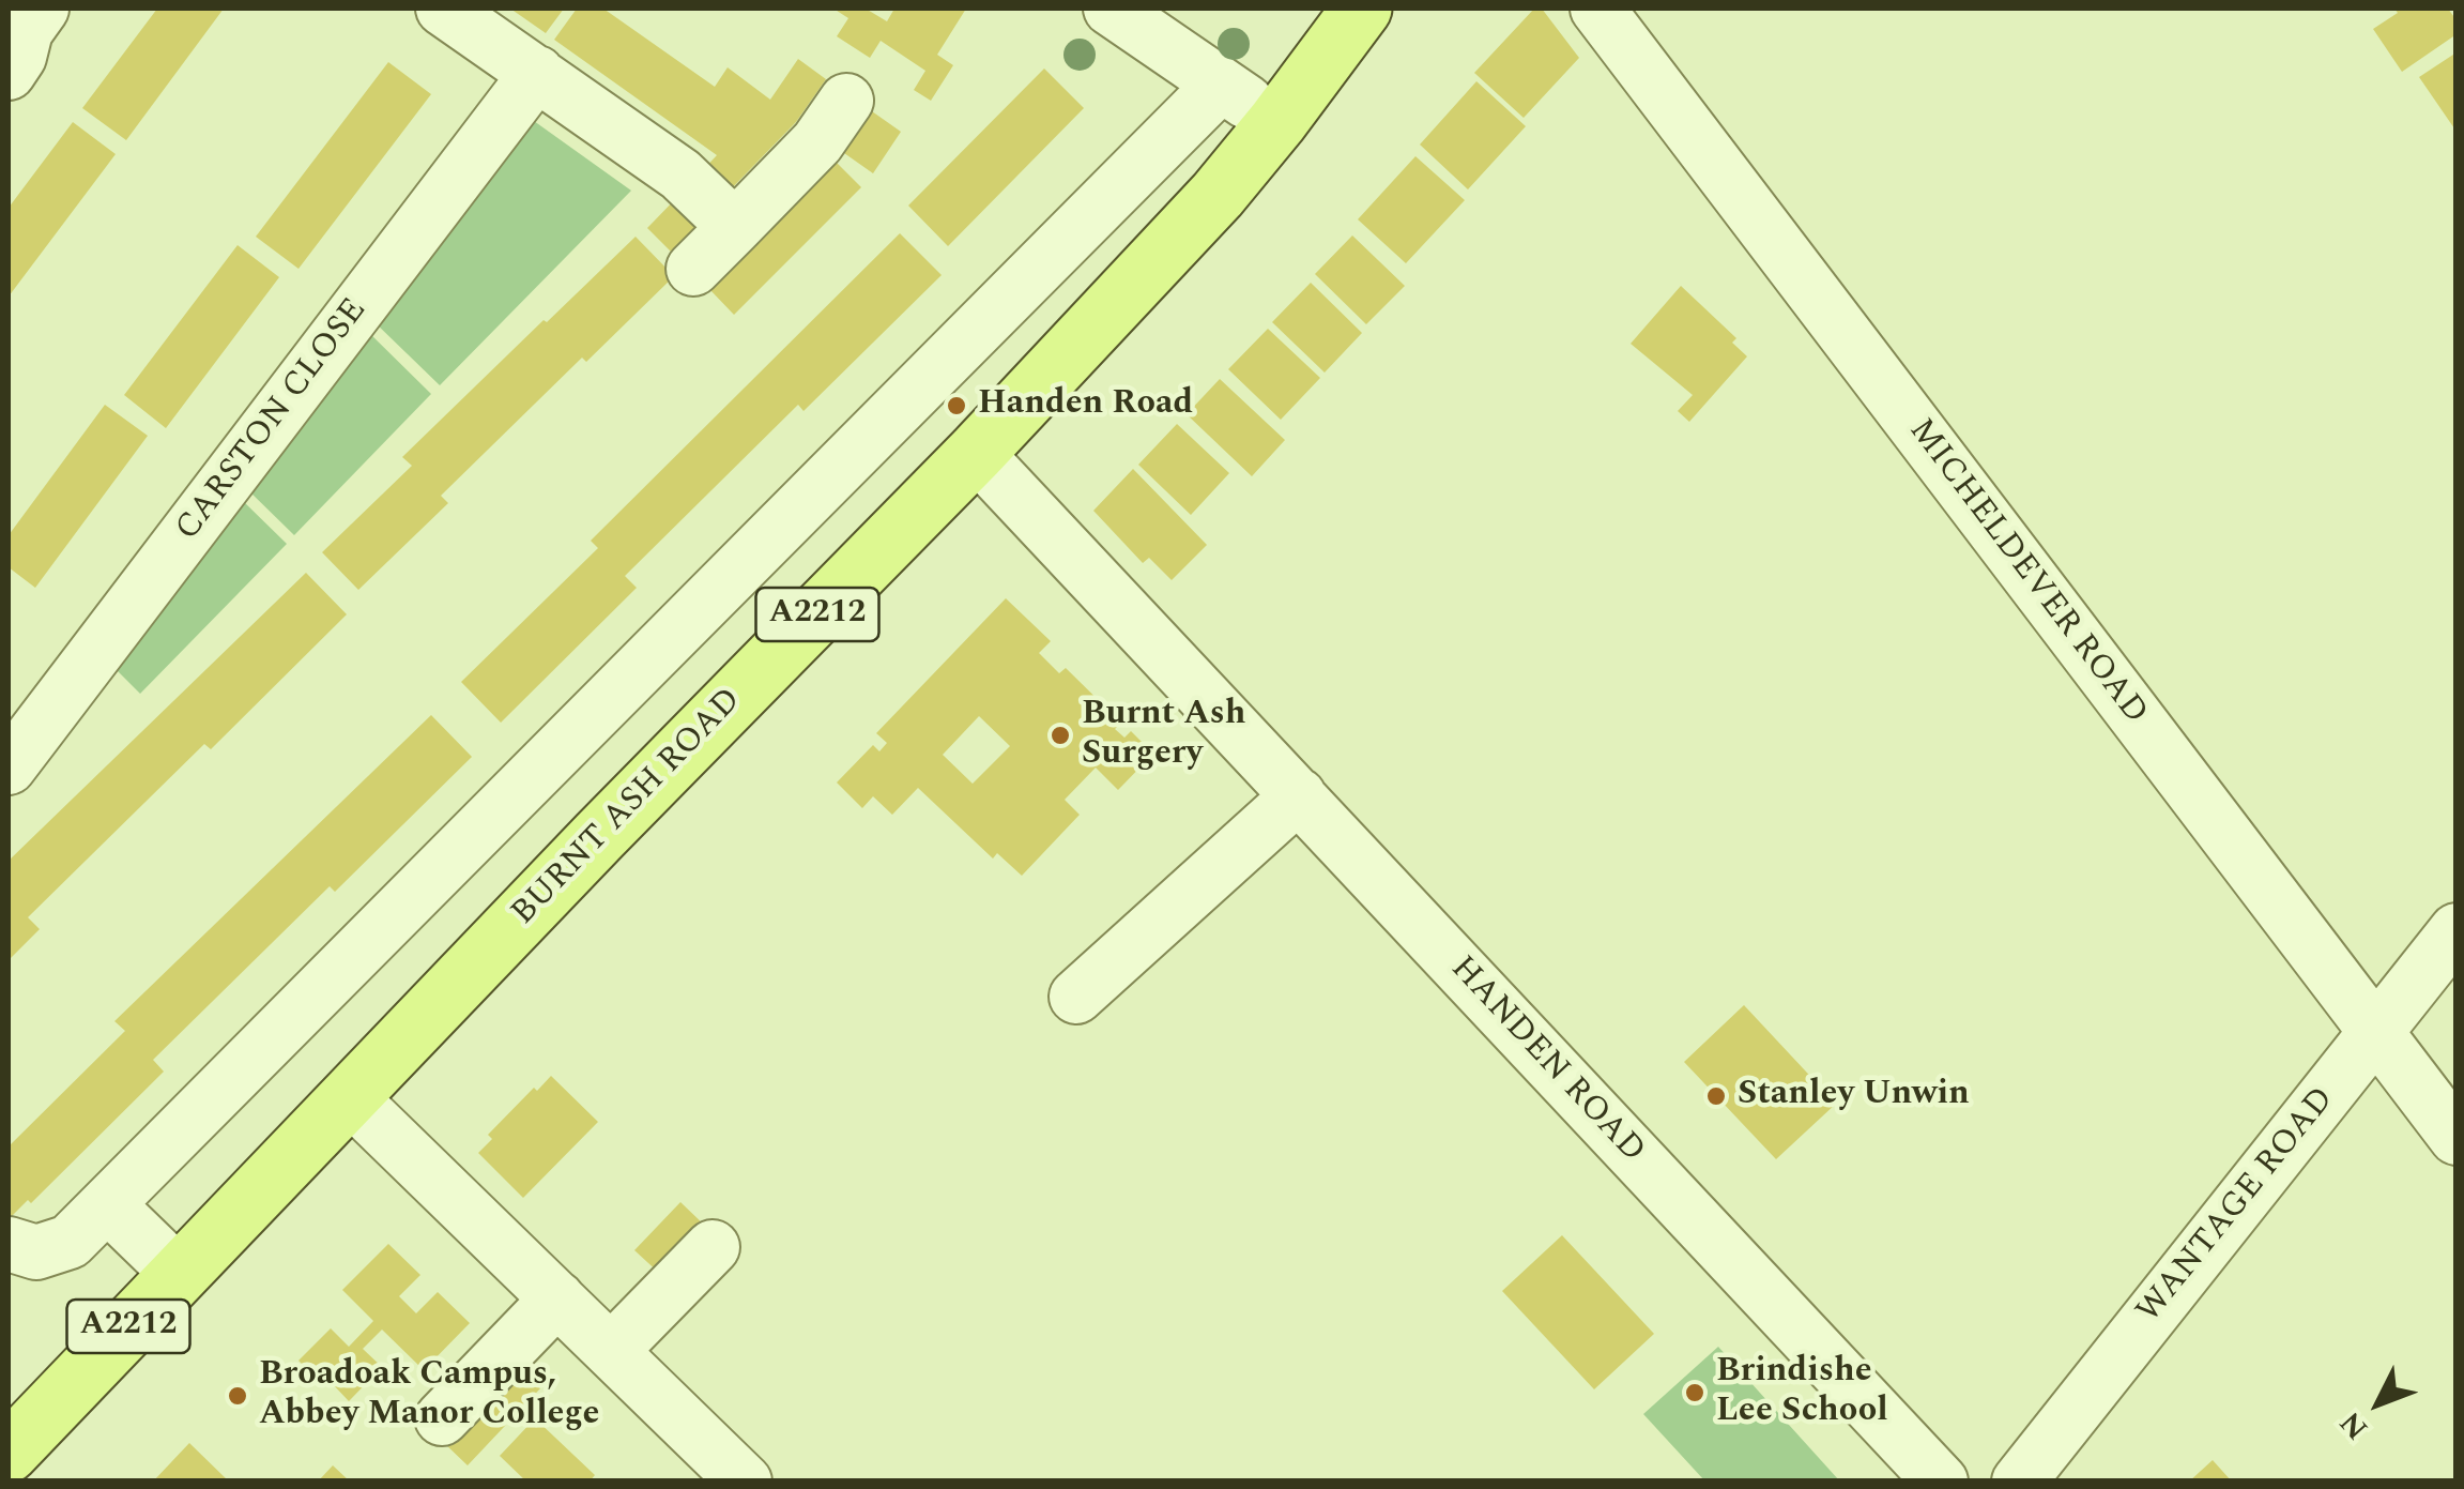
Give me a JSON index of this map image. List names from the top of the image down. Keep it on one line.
{"streets":{"main road":["A2212","BURNT ASH ROAD"],"street":["CARSTON CLOSE","MICHELDEVER ROAD","HANDEN ROAD","WANTAGE ROAD"]},"crossings":[["MICHELDEVER ROAD","WANTAGE ROAD"],["BURNT ASH ROAD","HANDEN ROAD"]],"places":["Handen Road","Burnt Ash Surgery","Stanley Unwin","Brindishe Lee School","Broadoak Campus, Abbey Manor College"],"north":"bottom left"}
